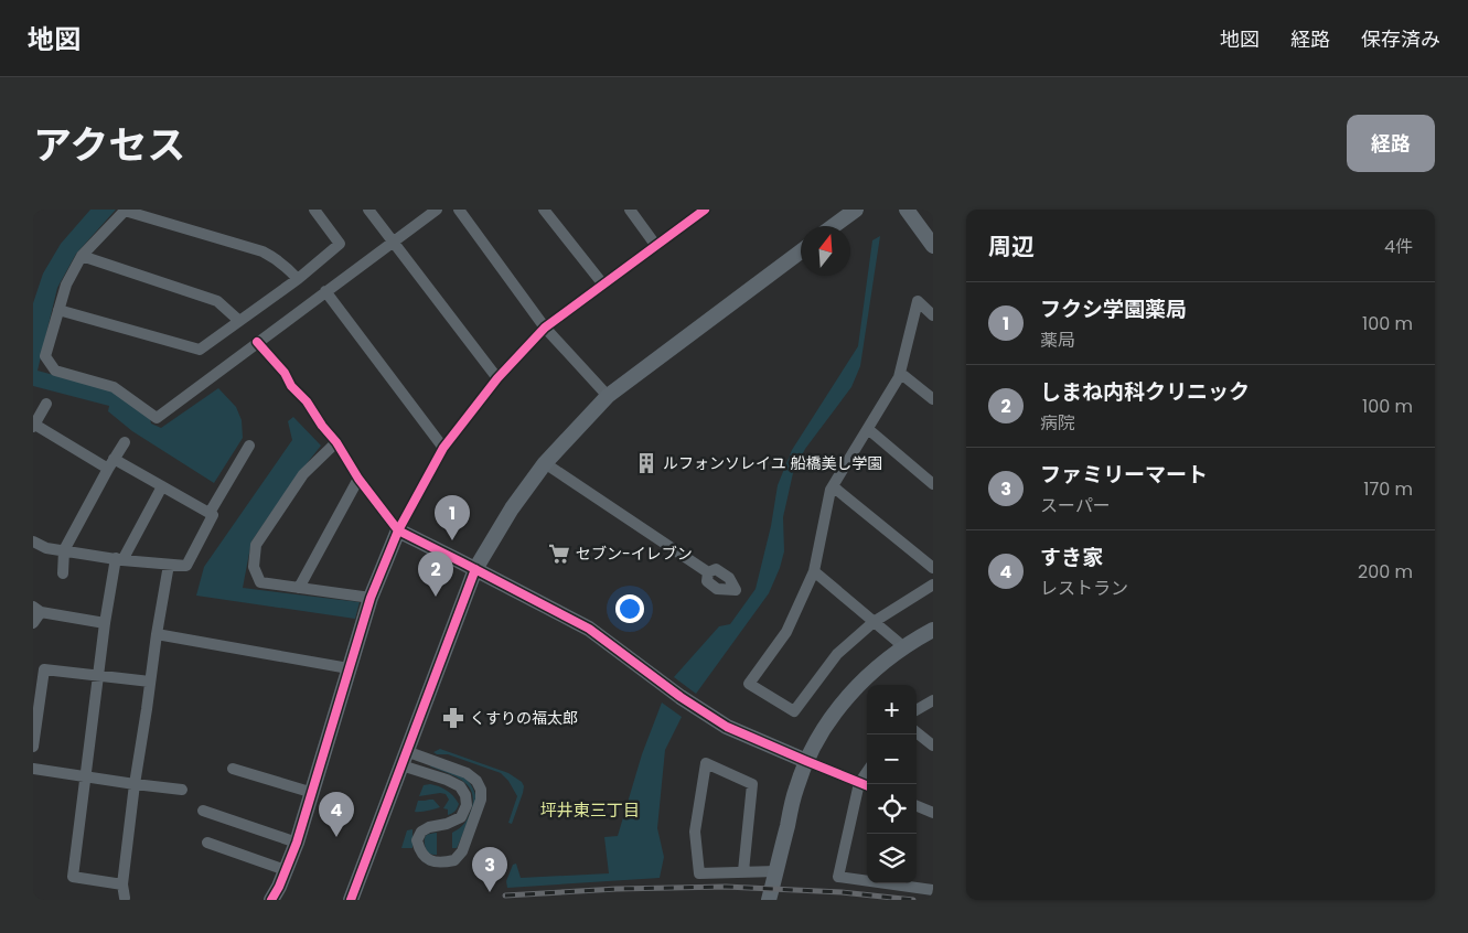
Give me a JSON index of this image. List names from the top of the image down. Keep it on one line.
{"districts":["坪井東三丁目"],"places":{"building":["ルフォンソレイユ 船橋美し学園"],"supermarket":["セブン-イレブン"],"pharmacy":["くすりの福太郎"]},"north":"top","page":{"header":"地図","nav":["地図","経路","保存済み"],"title":"アクセス","buttons":"経路","heading":["周辺","4件"],"list":[{"mark":"1","name":"フクシ学園薬局","note":"薬局","value":"100 m"},{"mark":"2","name":"しまね内科クリニック","note":"病院","value":"100 m"},{"mark":"3","name":"ファミリーマート","note":"スーパー","value":"170 m"},{"mark":"4","name":"すき家","note":"レストラン","value":"200 m"}],"pins":["1","2","4","3"],"map_buttons":["+","−"]}}
